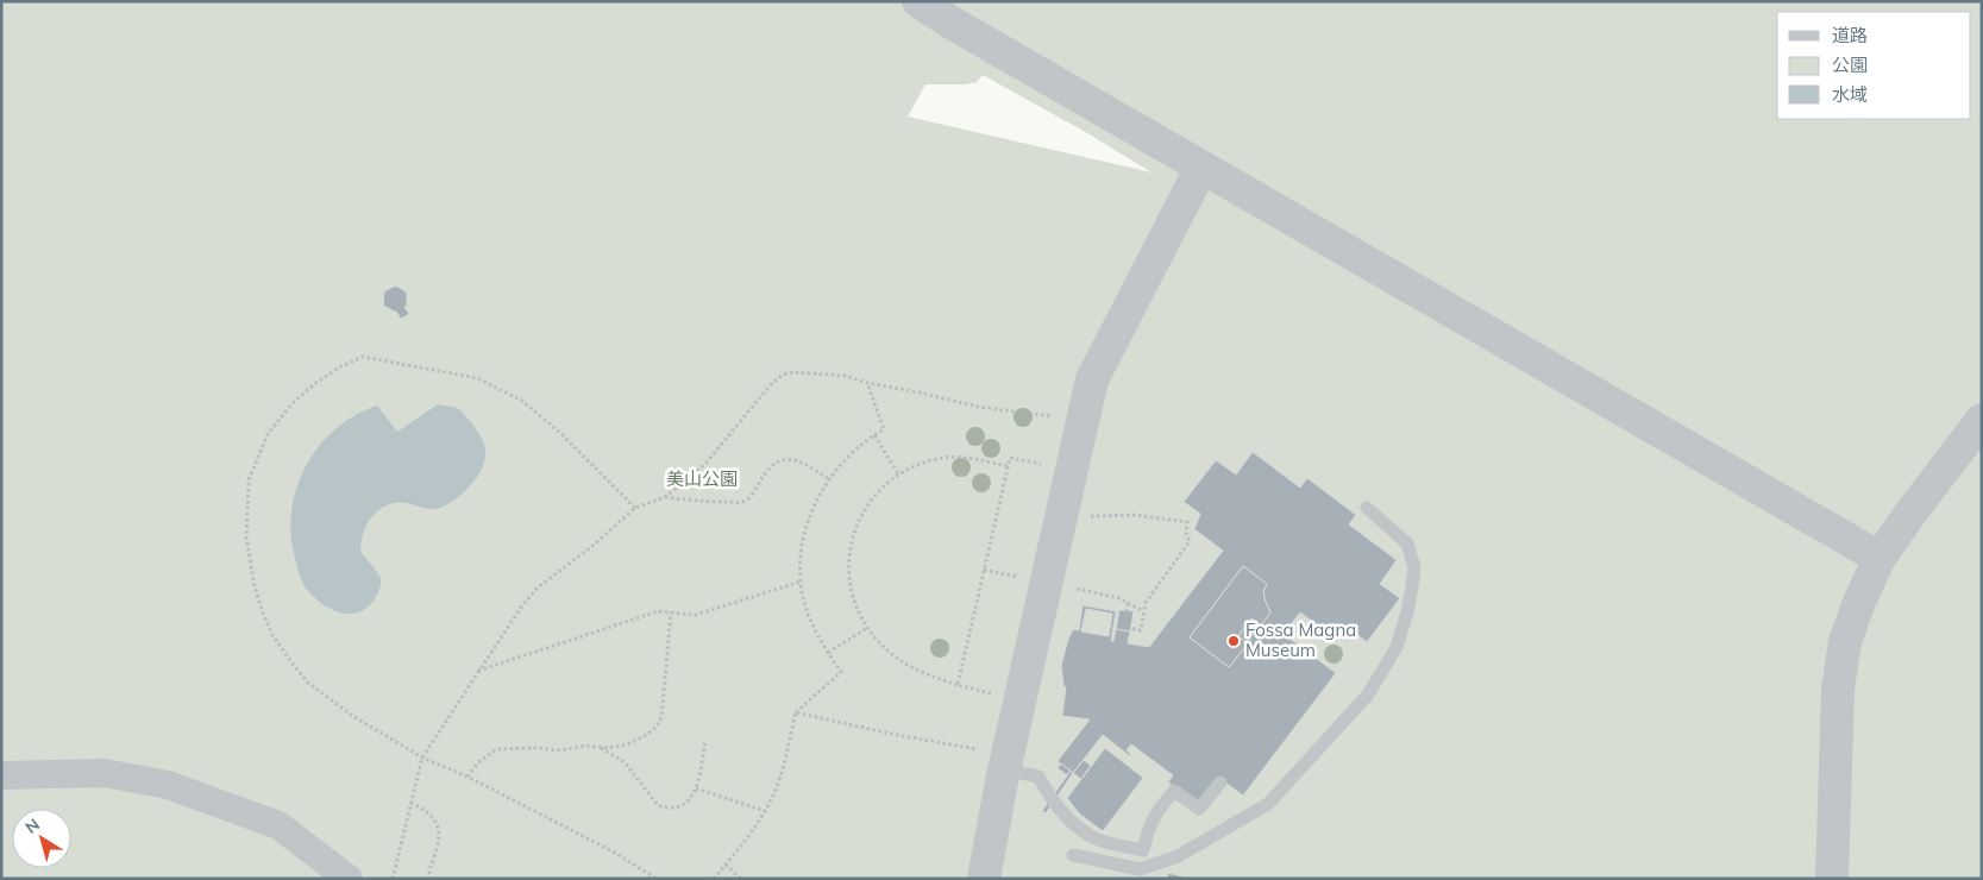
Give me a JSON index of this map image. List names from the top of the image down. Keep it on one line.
{"parks":["美山公園"],"places":["Fossa Magna Museum"],"legend":["道路","公園","水域"],"north":"top left"}
